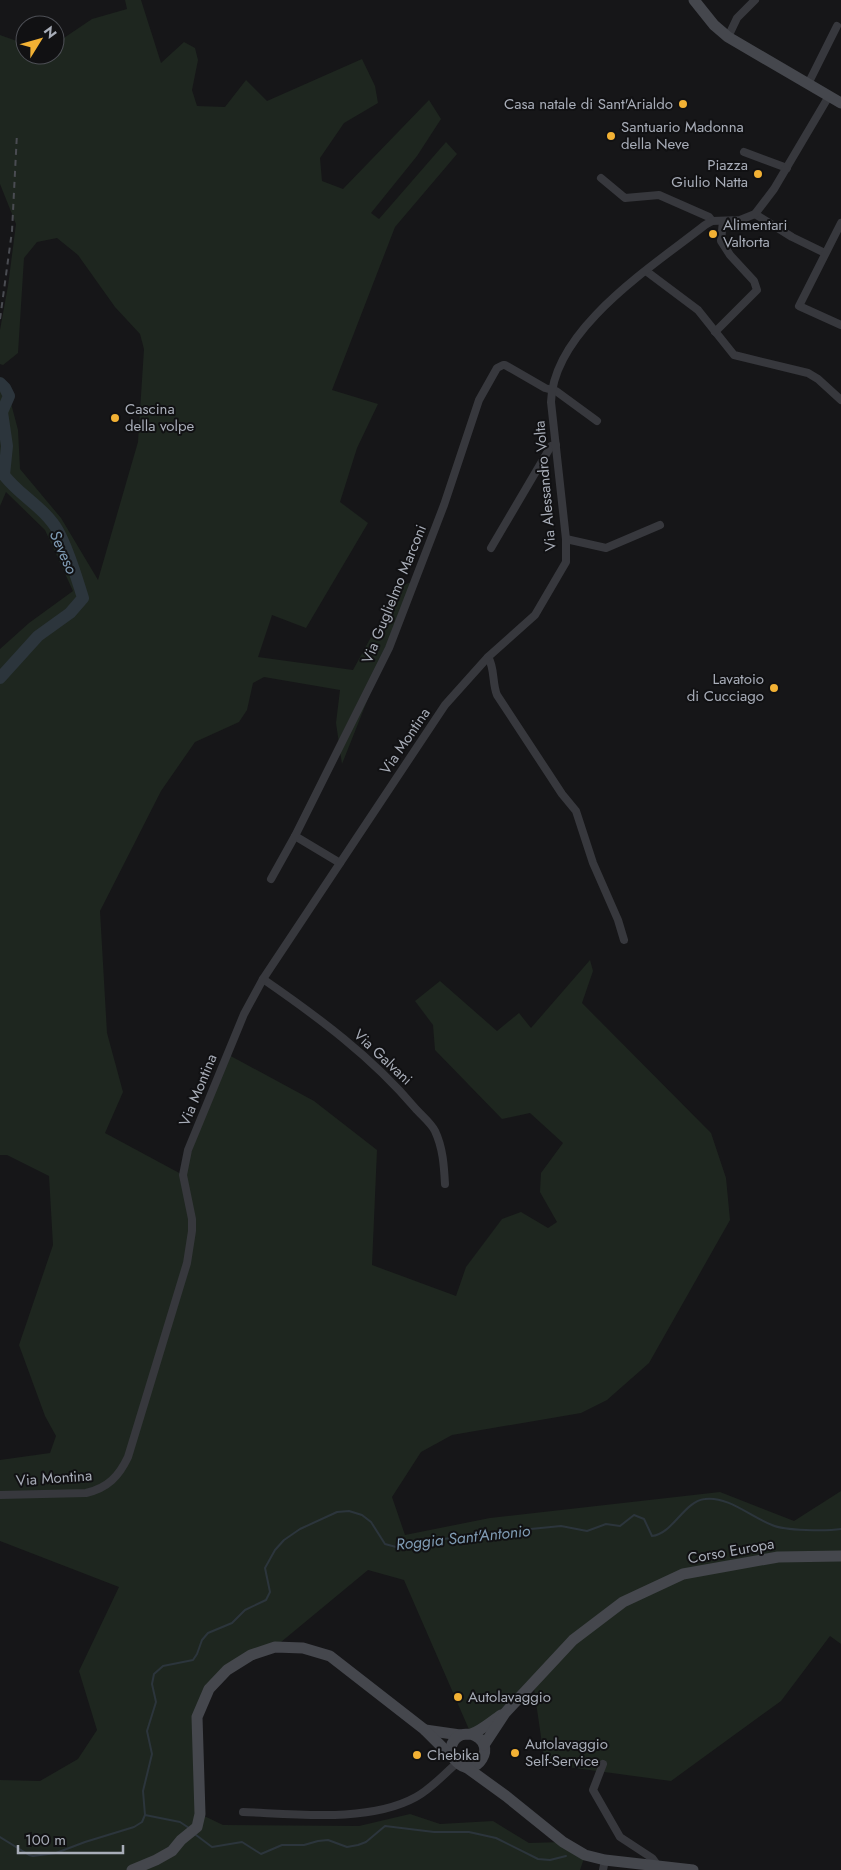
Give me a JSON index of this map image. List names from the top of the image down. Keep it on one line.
{"streets":{"main road":["Corso Europa"],"street":["Via Alessandro Volta","Via Guglielmo Marconi","Via Montina","Via Galvani"]},"crossings":[["Via Alessandro Volta","Via Guglielmo Marconi"],["Via Alessandro Volta","Via Montina"],["Via Montina","Via Galvani"]],"water":["Seveso","Roggia Sant'Antonio"],"places":["Casa natale di Sant'Arialdo","Santuario Madonna della Neve","Piazza Giulio Natta","Alimentari Valtorta","Cascina della volpe","Lavatoio di Cucciago","Autolavaggio","Autolavaggio Self-Service","Chebika"],"scale_bar":"100 m","north":"top right"}
